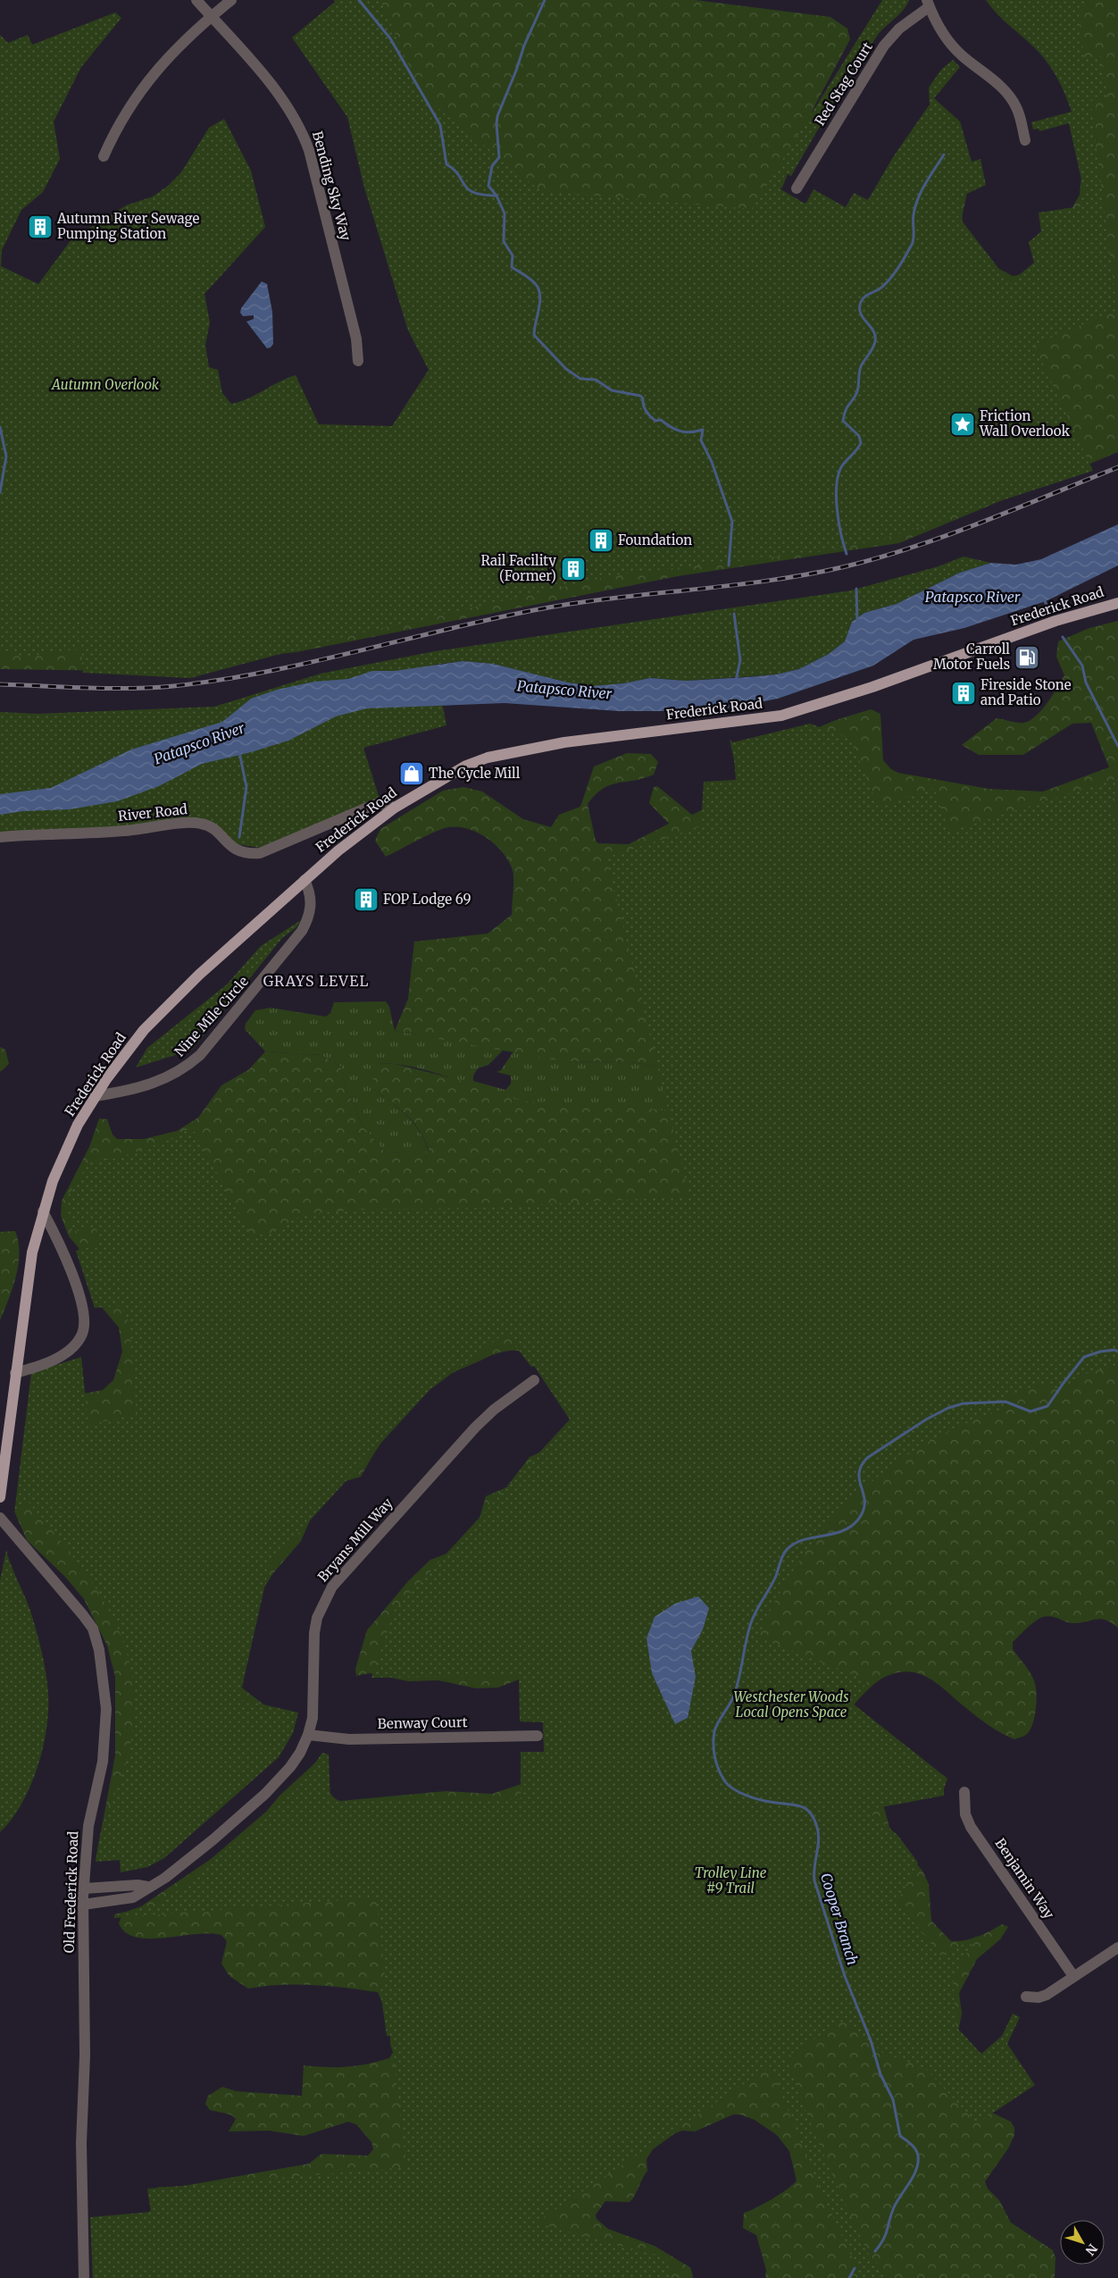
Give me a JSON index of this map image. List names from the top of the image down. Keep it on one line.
{"streets":{"main road":["Frederick Road"],"street":["Red Stag Court","Bending Sky Way","River Road","Nine Mile Circle","Bryans Mill Way","Benway Court","Benjamin Way","Old Frederick Road"]},"crossings":[["Frederick Road","River Road"],["Frederick Road","Nine Mile Circle"],["Bryans Mill Way","Benway Court"],["Bryans Mill Way","Old Frederick Road"]],"districts":["GRAYS LEVEL"],"water":["Patapsco River","Cooper Branch"],"parks":["Autumn Overlook","Westchester Woods Local Opens Space","Trolley Line #9 Trail"],"places":{"building":["Autumn River Sewage Pumping Station","Foundation","Rail Facility (Former)","Fireside Stone and Patio","FOP Lodge 69"],"place":["Friction Wall Overlook"],"fuel station":["Carroll Motor Fuels"],"shop":["The Cycle Mill"]},"north":"bottom right"}
